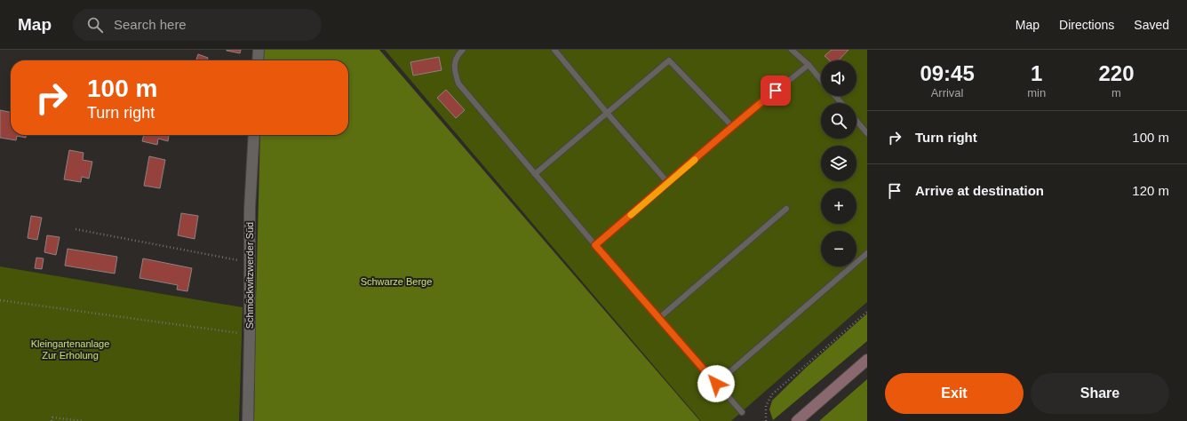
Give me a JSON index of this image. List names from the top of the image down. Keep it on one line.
{"streets":{"street":["Schmöckwitzwerder Süd"]},"parks":["Schwarze Berge","Kleingartenanlage Zur Erholung"],"page":{"header":"Map","search":"Search here","nav":["Map","Directions","Saved"],"eta":["09:45","Arrival","1","min","220","m"],"map_buttons":["+","−"],"turn":["100 m","Turn right"],"list":[{"name":"Turn right","value":"100 m"},{"name":"Arrive at destination","value":"120 m"}],"buttons":["Exit","Share"]}}
